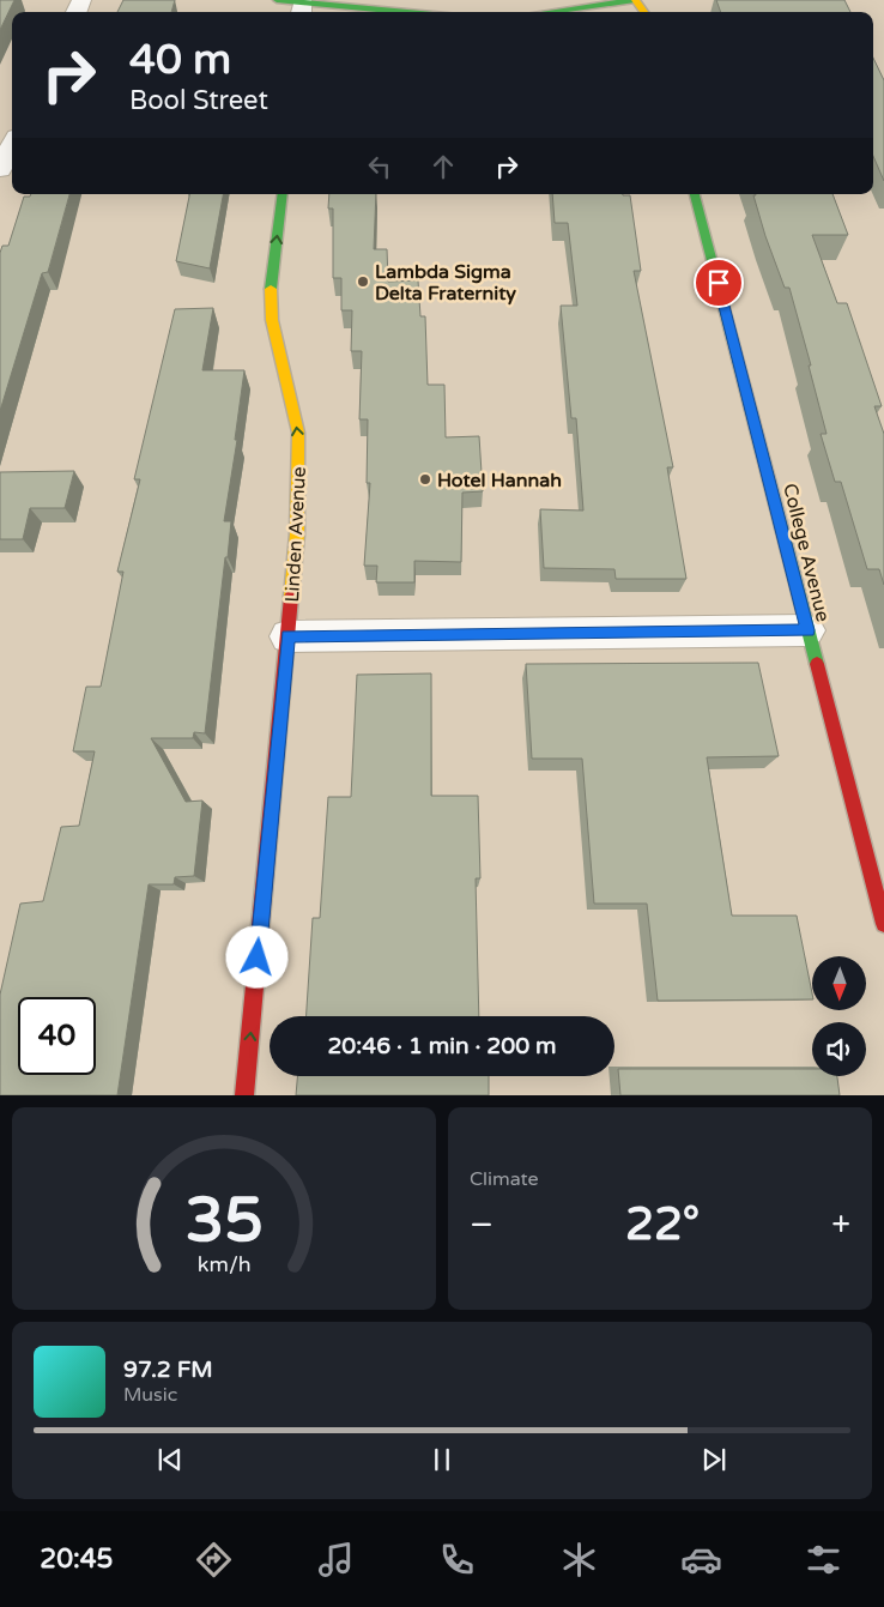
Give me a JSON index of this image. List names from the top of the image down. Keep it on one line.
{"streets":{"street":["Linden Avenue","College Avenue"]},"one_way":["Linden Avenue"],"places":["Lambda Sigma Delta Fraternity","Hotel Hannah"],"north":"bottom","page":{"turn":["40 m","Bool Street"],"limit":"40","trip":"20:46 · 1 min · 200 m","tile":"Climate","heat":["−","22°","+"],"song":["97.2 FM","Music"],"tabs":"20:45","gauge":["35","km/h"]}}
